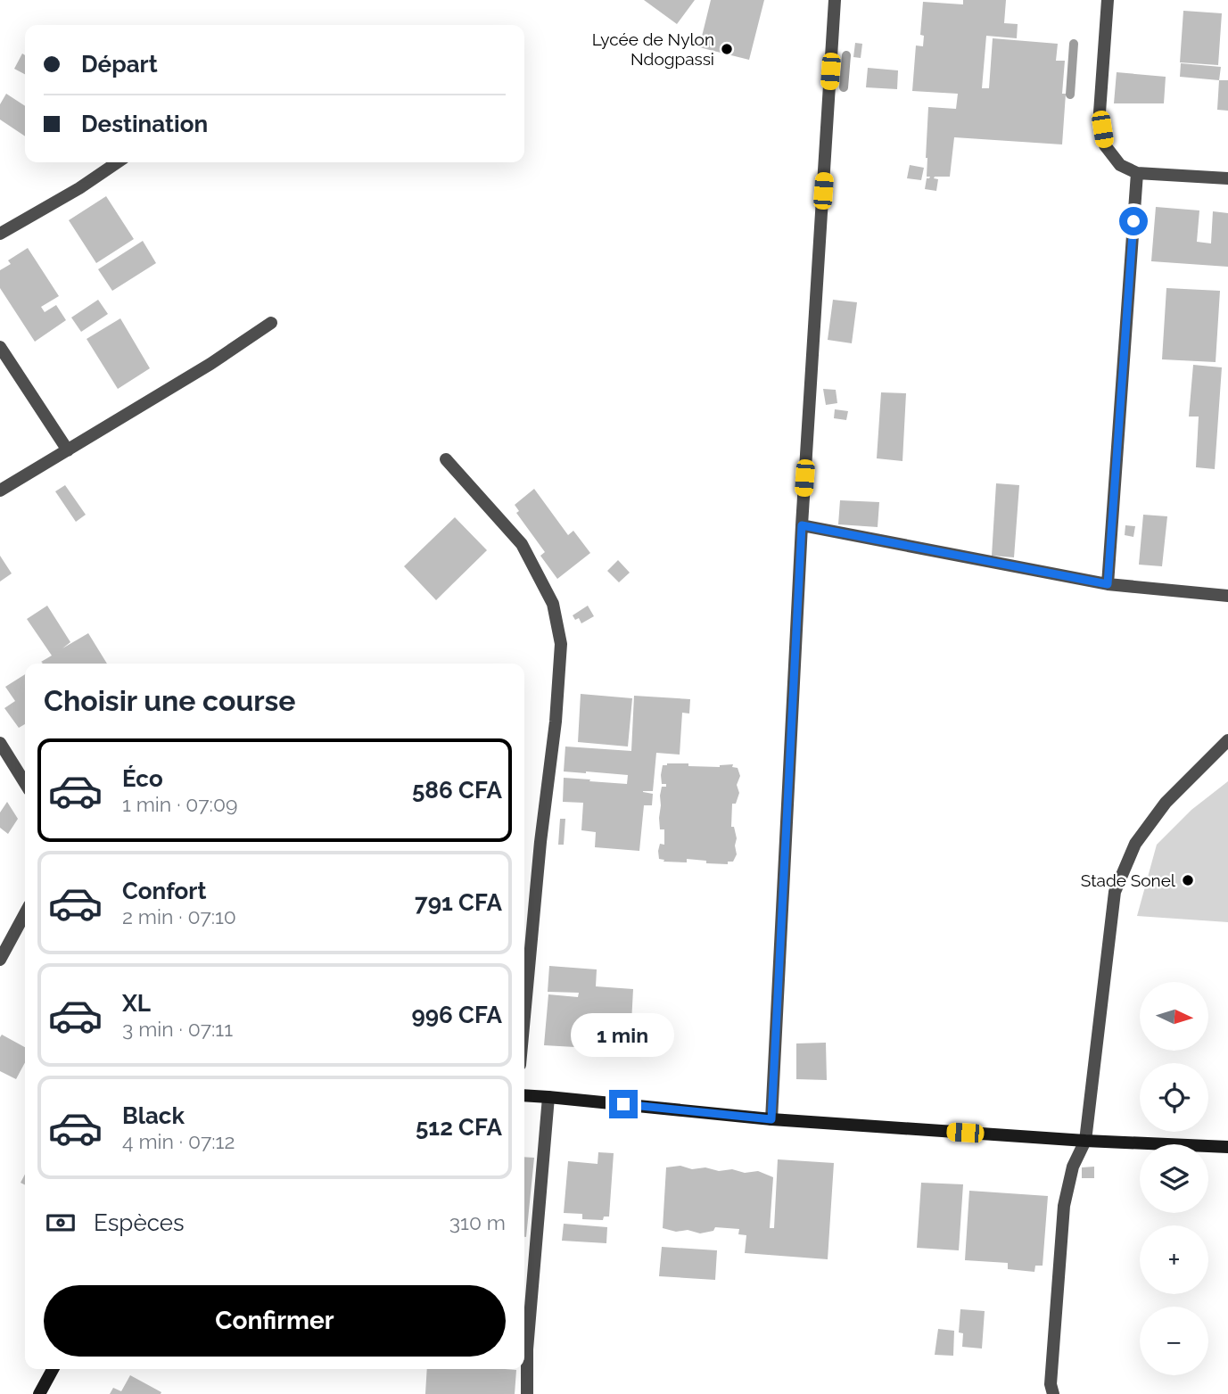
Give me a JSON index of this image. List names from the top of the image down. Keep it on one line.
{"places":["Lycée de Nylon Ndogpassi","Stade Sonel"],"north":"right","page":{"banner":["Départ","Destination"],"heading":"Choisir une course","list":[{"name":"Éco","note":"1 min · 07:09","value":"586 CFA"},{"name":"Confort","note":"2 min · 07:10","value":"791 CFA"},{"name":"XL","note":"3 min · 07:11","value":"996 CFA"},{"name":"Black","note":"4 min · 07:12","value":"512 CFA"}],"map_buttons":["+","−"],"bubble":"1 min","pay":["Espèces","310 m"],"buttons":"Confirmer"}}
